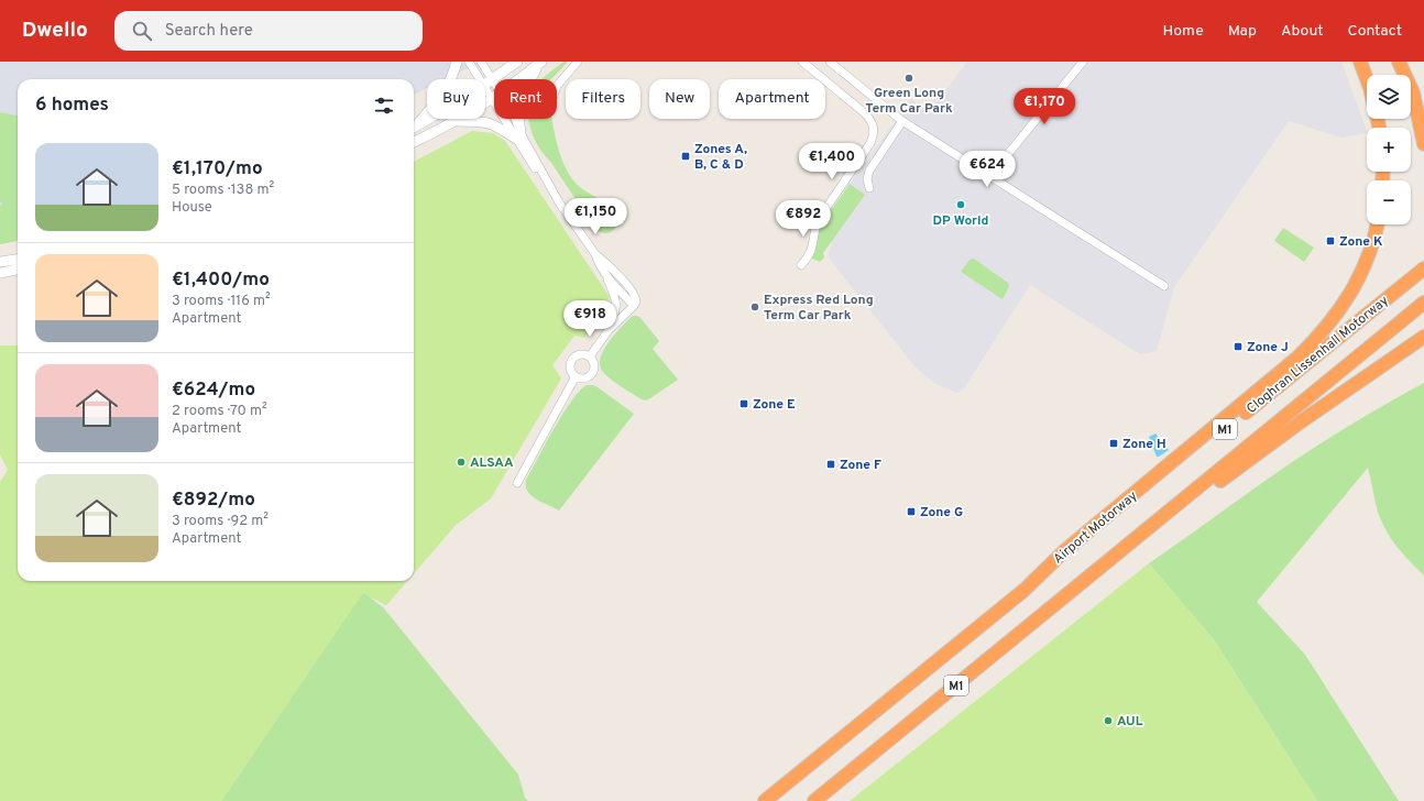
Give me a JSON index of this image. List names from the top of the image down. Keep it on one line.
{"streets":{"highway":["Cloghran Lissenhall Motorway","M1","Airport Motorway"]},"crossings":[["Cloghran Lissenhall Motorway","M1"],["Cloghran Lissenhall Motorway","Airport Motorway"]],"places":{"other":["Green Long Term Car Park","DP World","Express Red Long Term Car Park","ALSAA","AUL"],"transit":["Zones A, B, C & D","Zone K","Zone J","Zone E","Zone H","Zone F","Zone G"]},"page":{"header":"Dwello","search":"Search here","nav":["Home","Map","About","Contact"],"map_buttons":["+","−"],"chip":["Buy","Rent","Filters","New","Apartment"],"heading":"6 homes","price":["€1,170","€1,400","€624","€1,150","€892","€918"],"list":[{"name":"€1,170/mo","note":"5 rooms · 138 m² · House"},{"name":"€1,400/mo","note":"3 rooms · 116 m² · Apartment"},{"name":"€624/mo","note":"2 rooms · 70 m² · Apartment"},{"name":"€892/mo","note":"3 rooms · 92 m² · Apartment"}]}}
